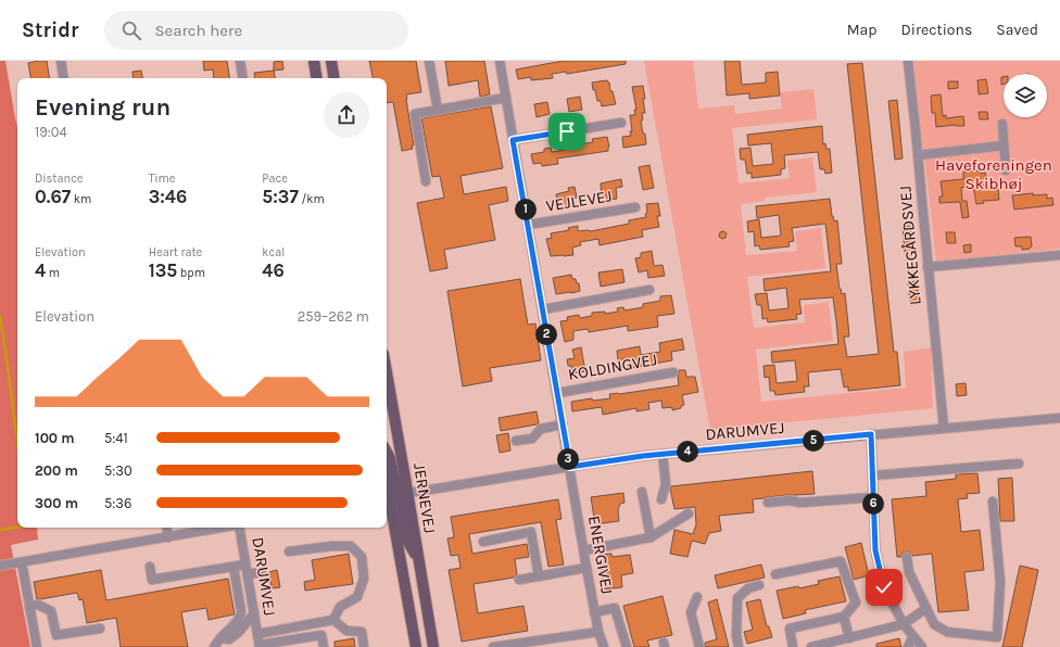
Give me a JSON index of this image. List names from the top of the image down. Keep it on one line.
{"streets":{"main road":["JERNEVEJ"],"street":["VEJLEVEJ","LYKKEGÅRDSVEJ","KOLDINGVEJ","DARUMVEJ","ENERGIVEJ"]},"crossings":[["VEJLEVEJ","ENERGIVEJ"],["LYKKEGÅRDSVEJ","DARUMVEJ"],["KOLDINGVEJ","ENERGIVEJ"],["DARUMVEJ","JERNEVEJ"],["DARUMVEJ","ENERGIVEJ"]],"parks":["Haveforeningen Skibhøj"],"page":{"header":"Stridr","search":"Search here","nav":["Map","Directions","Saved"],"heading":["Evening run","19:04"],"stats":[["Distance","0.67 km"],["Time","3:46"],["Pace","5:37 /km"],["Elevation","4 m"],["Heart rate","135 bpm"],["kcal","46"]],"pins":["1","2","5","4","3","6"],"chart":["Elevation","259–262 m"],"list":[{"name":"100 m","note":"5:41"},{"name":"200 m","note":"5:30"},{"name":"300 m","note":"5:36"}]}}
